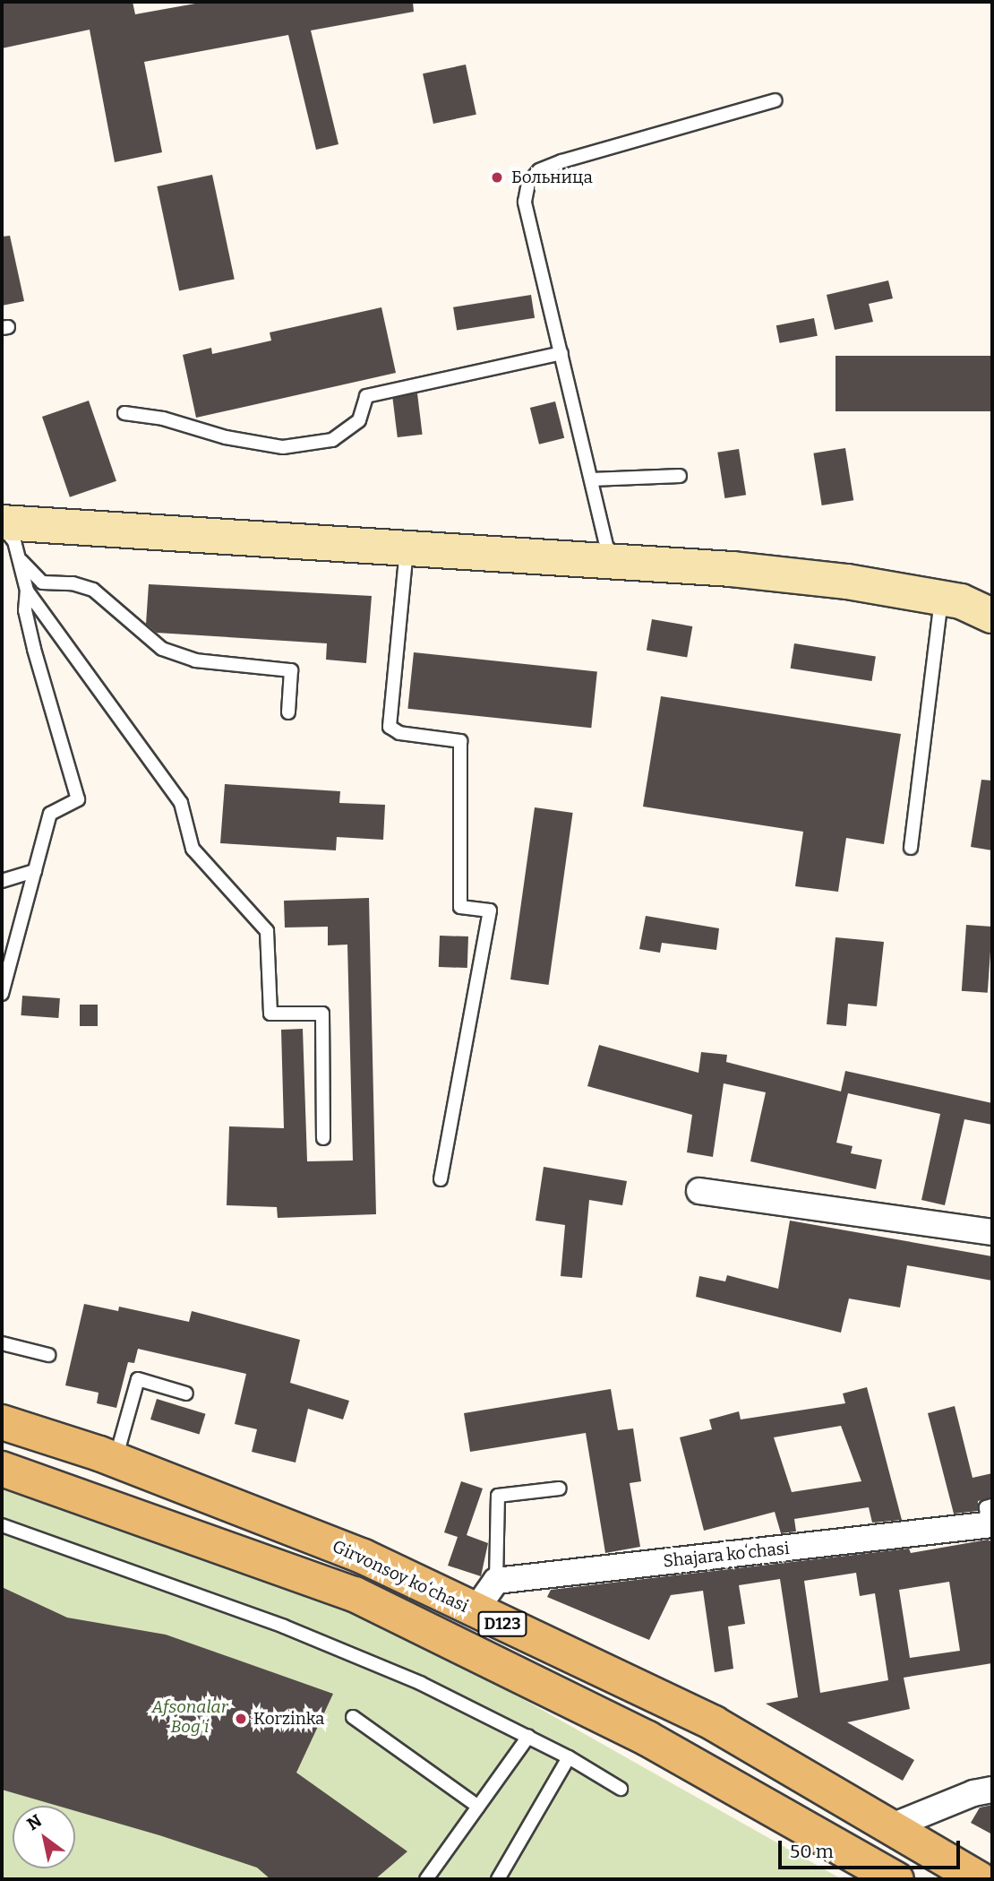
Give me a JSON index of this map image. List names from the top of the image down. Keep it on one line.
{"streets":{"main road":["Girvonsoy koʻchasi","D123"],"street":["Shajara koʻchasi"]},"parks":["Afsonalar Bog'i"],"places":["Больница","Korzinka"],"scale_bar":"50 m","north":"top left"}
